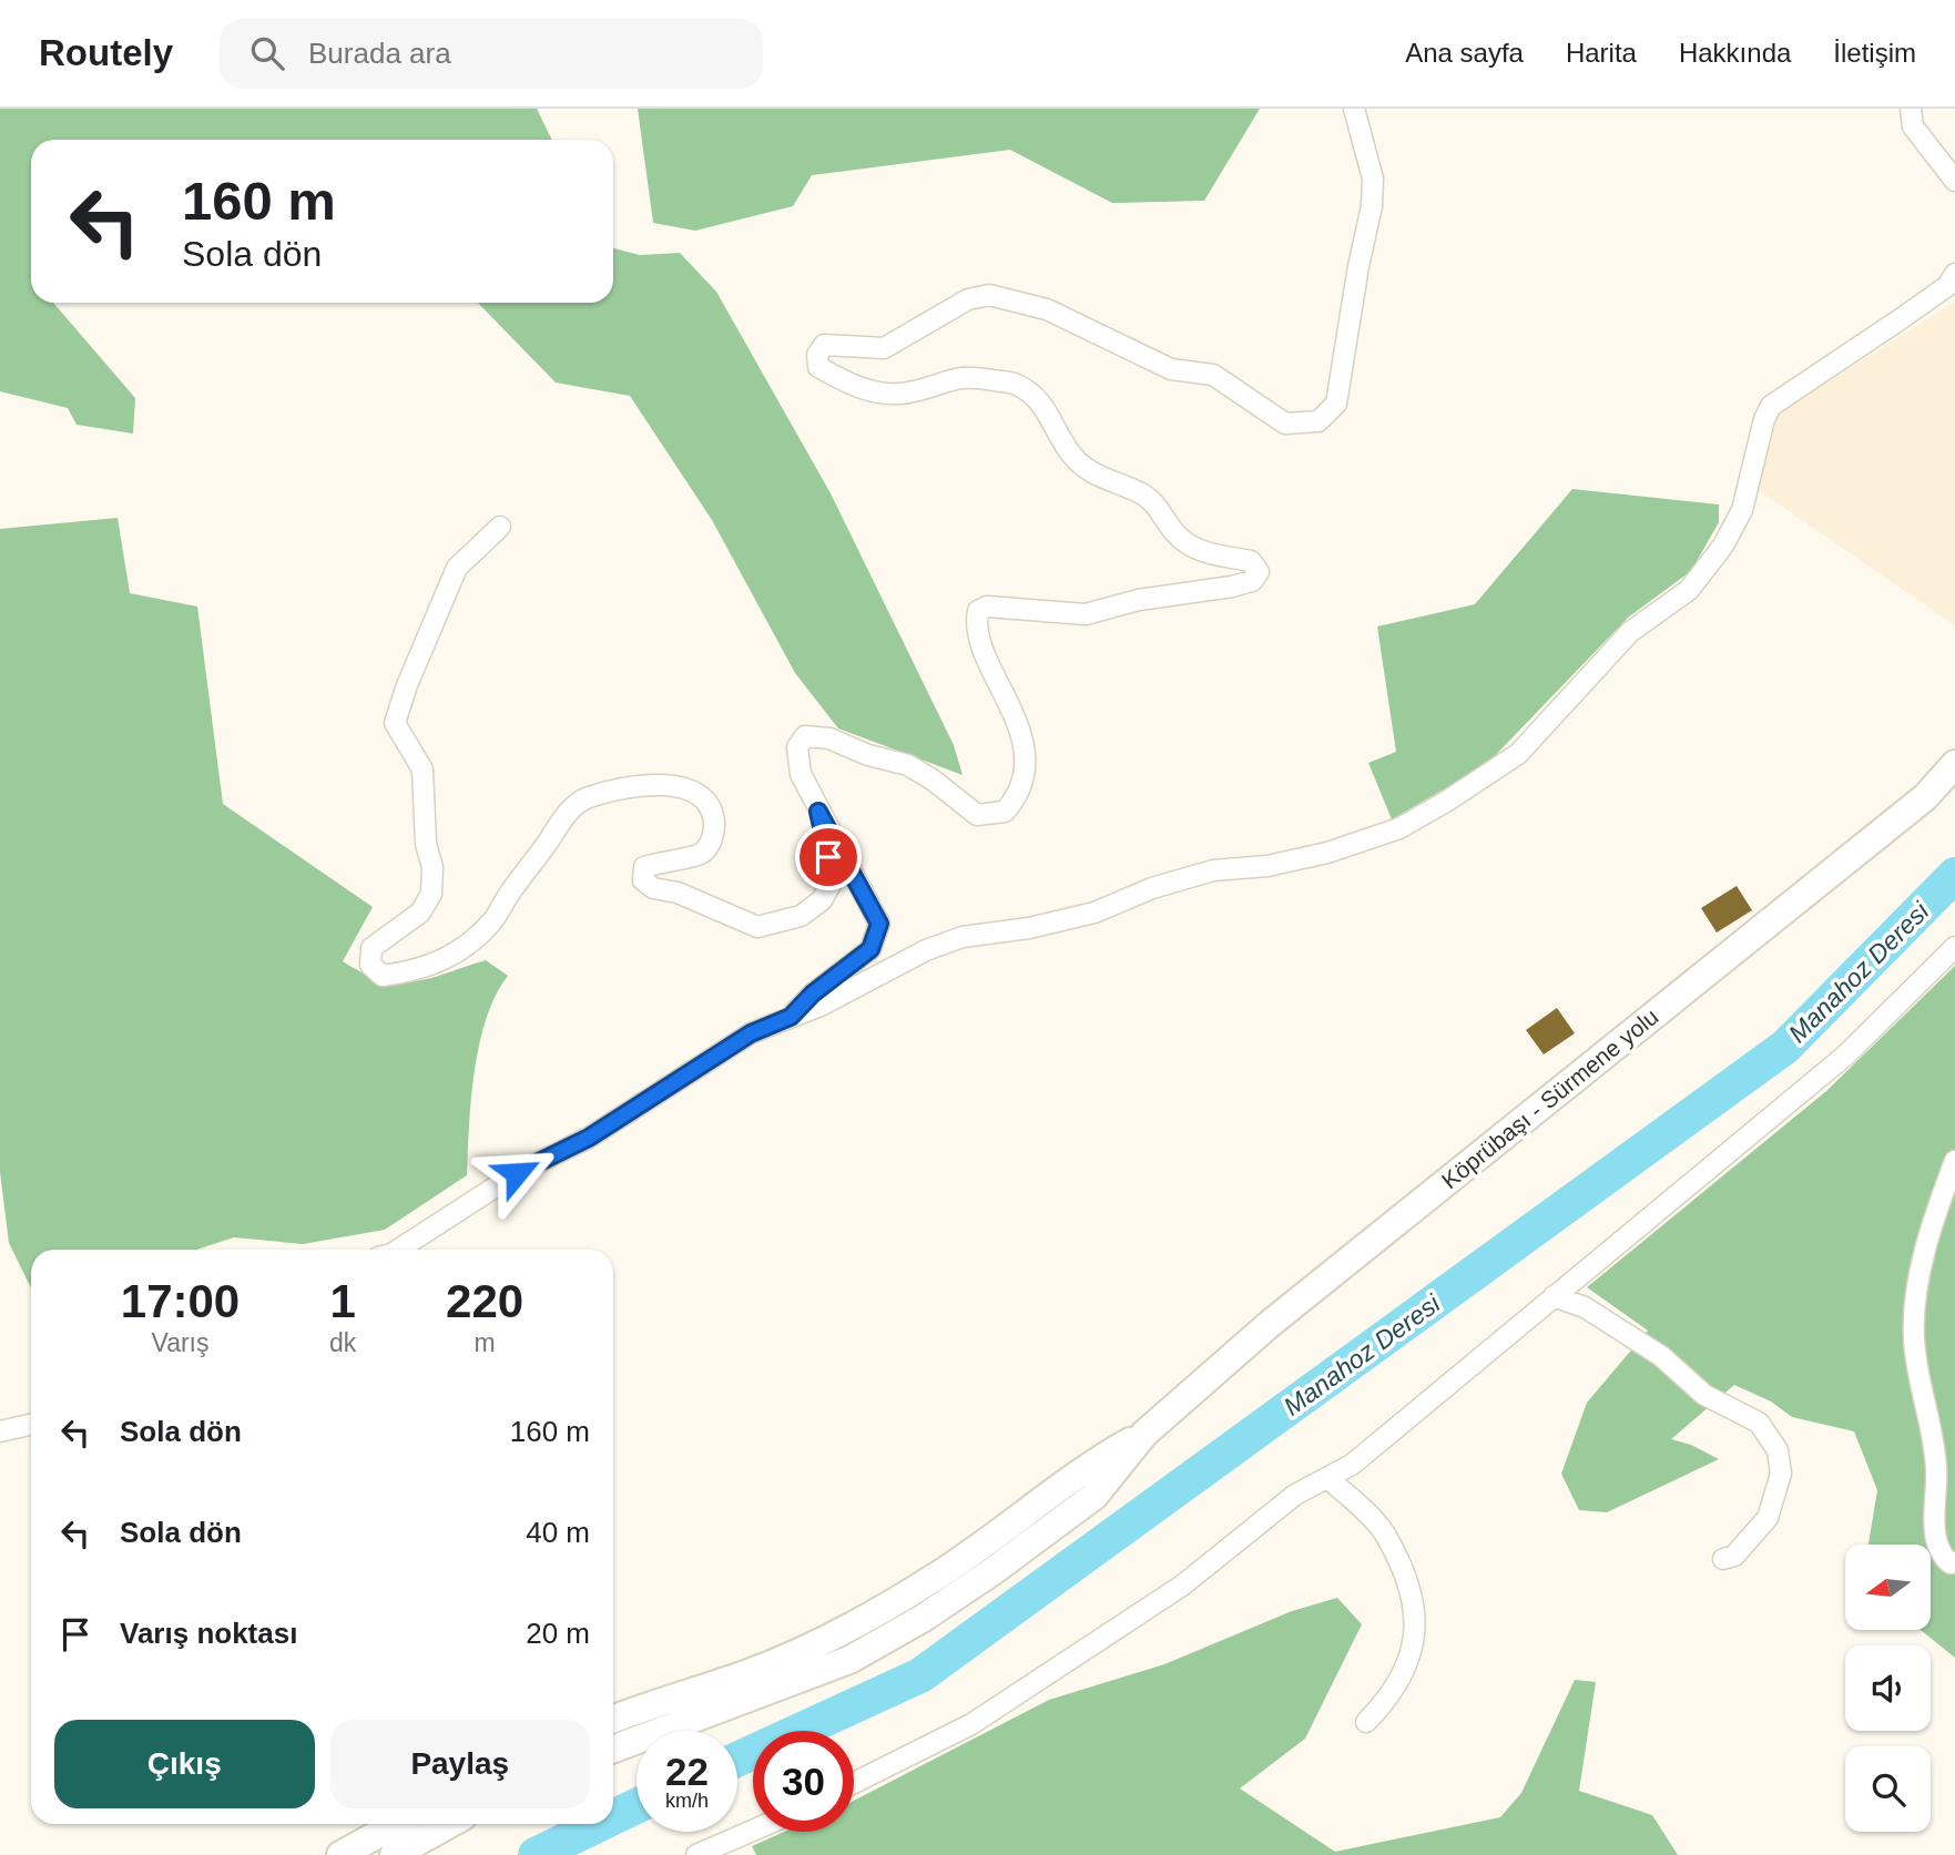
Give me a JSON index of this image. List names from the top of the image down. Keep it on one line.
{"streets":{"main road":["Köprübaşı - Sürmene yolu"]},"water":["Manahoz Deresi"],"north":"left","page":{"header":"Routely","search":"Burada ara","nav":["Ana sayfa","Harita","Hakkında","İletişim"],"turn":["160 m","Sola dön"],"eta":["17:00","Varış","1","dk","220","m"],"list":[{"name":"Sola dön","value":"160 m"},{"name":"Sola dön","value":"40 m"},{"name":"Varış noktası","value":"20 m"}],"buttons":["Çıkış","Paylaş"],"speed":"22 km/h","limit":"30"}}
